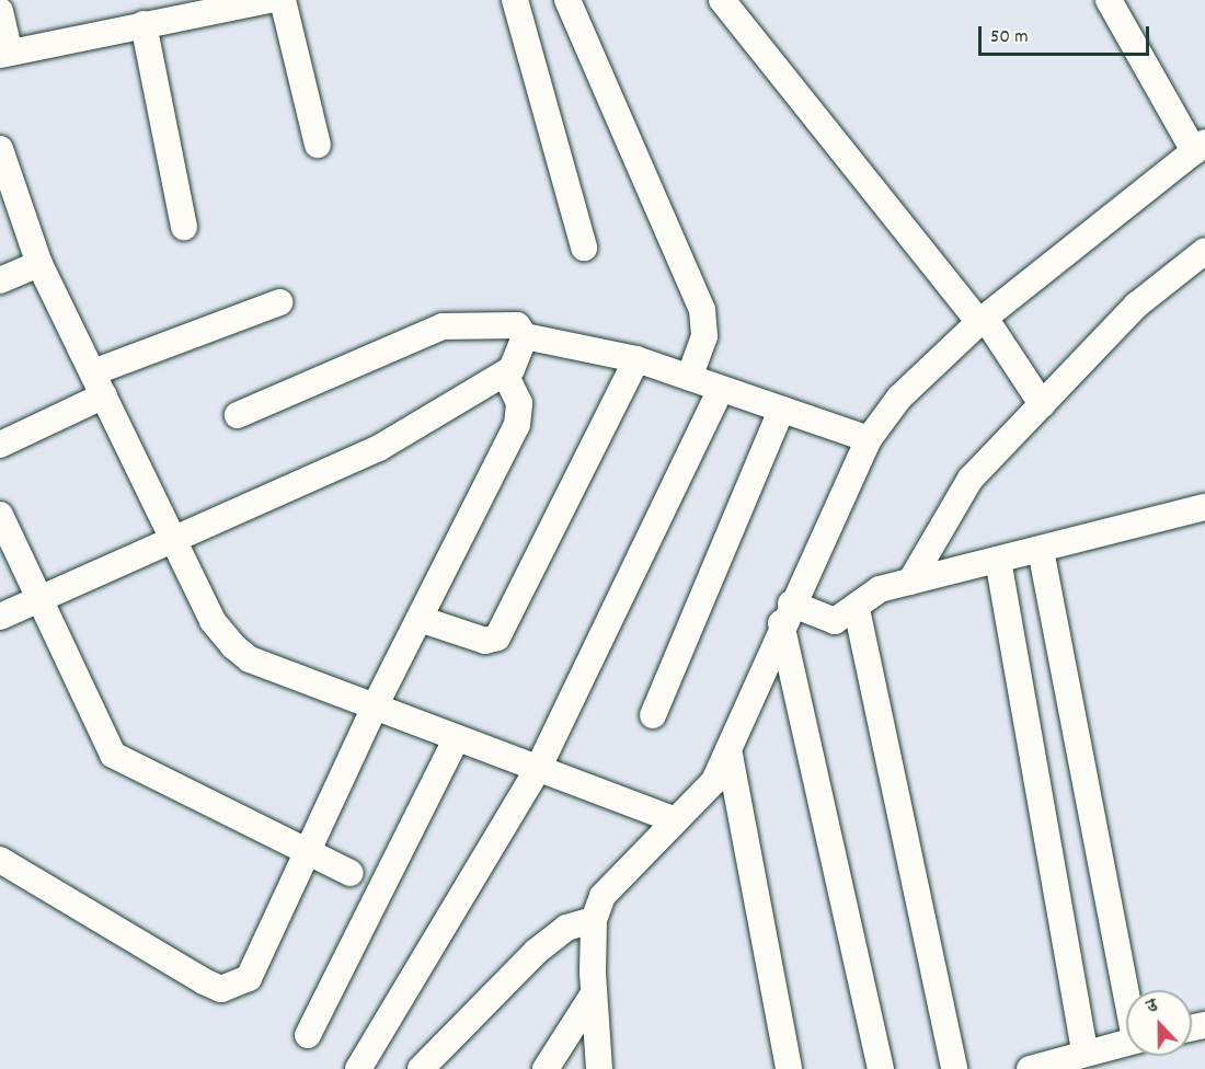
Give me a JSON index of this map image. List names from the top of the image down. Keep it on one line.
{"scale_bar":"50 m","north":"top"}
